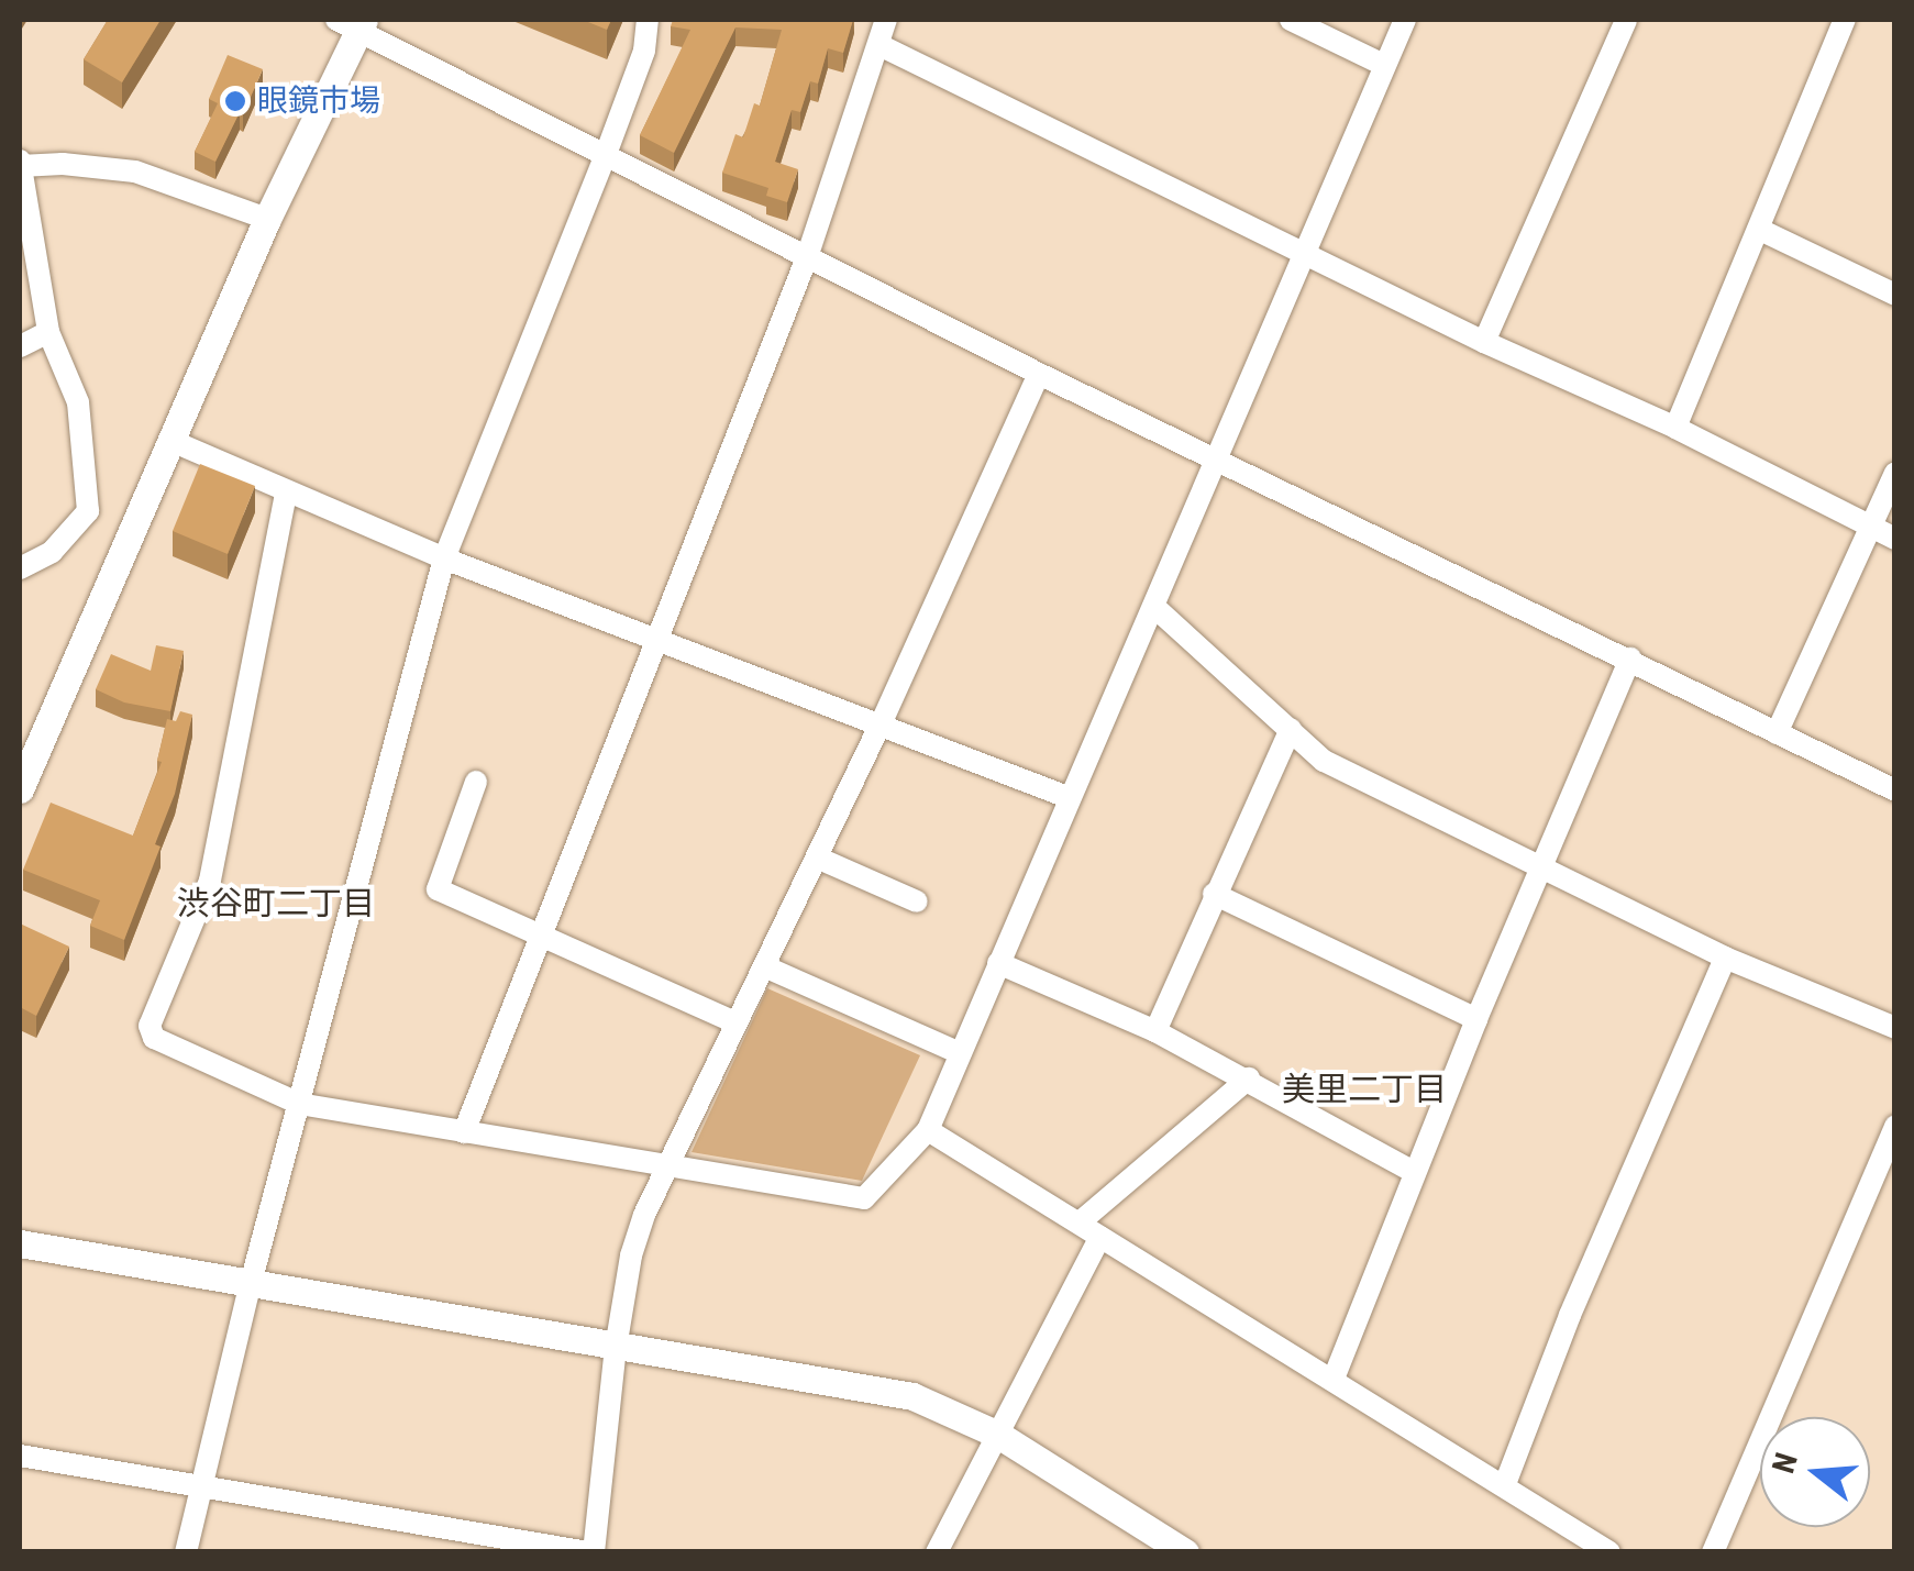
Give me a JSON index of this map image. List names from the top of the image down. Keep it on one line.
{"districts":["渋谷町二丁目","美里二丁目"],"places":["眼鏡市場"],"north":"left"}
